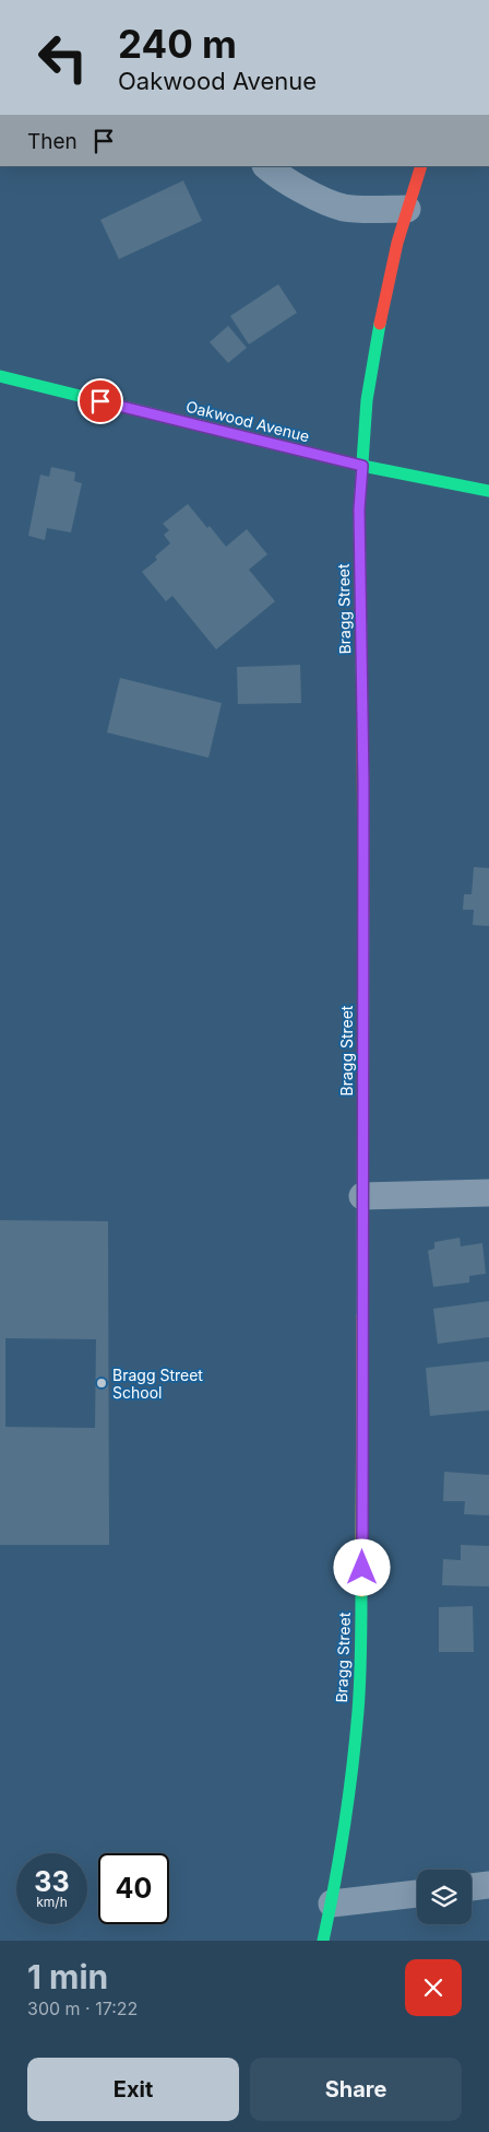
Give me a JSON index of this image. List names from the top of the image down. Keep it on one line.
{"streets":{"street":["Oakwood Avenue","Bragg Street"]},"crossings":[["Oakwood Avenue","Bragg Street"]],"places":["Bragg Street School"],"page":{"turn":["240 m","Oakwood Avenue"],"then":"Then","speed":"33 km/h","limit":"40","heading":["1 min","300 m · 17:22"],"buttons":["Exit","Share"]}}
